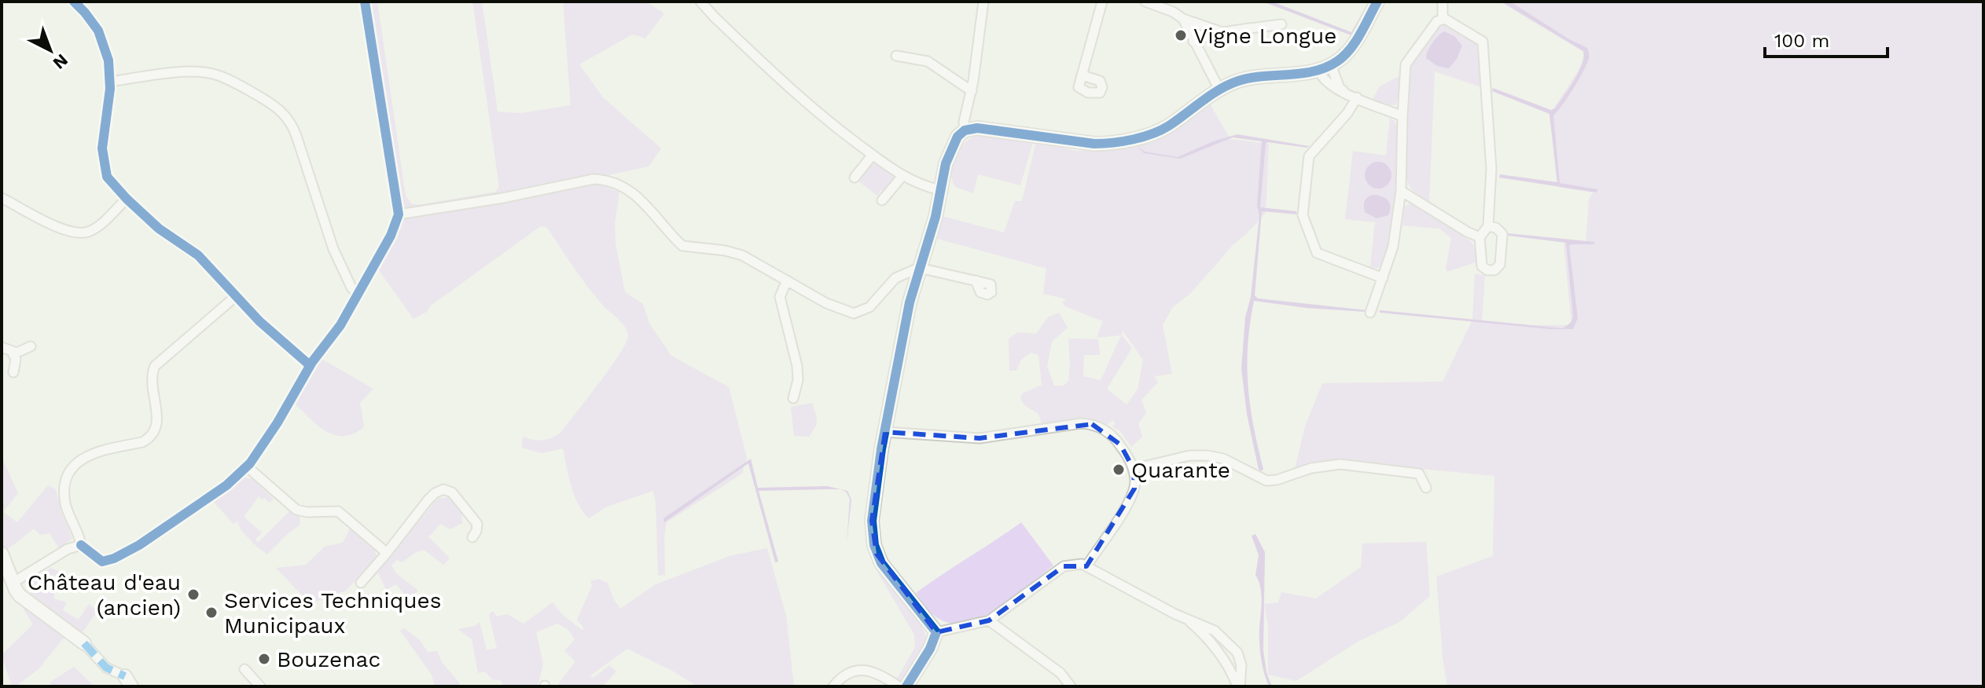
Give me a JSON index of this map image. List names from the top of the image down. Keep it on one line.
{"places":["Vigne Longue","Quarante","Château d'eau (ancien)","Services Techniques Municipaux","Bouzenac"],"scale_bar":"100 m","north":"bottom right"}
